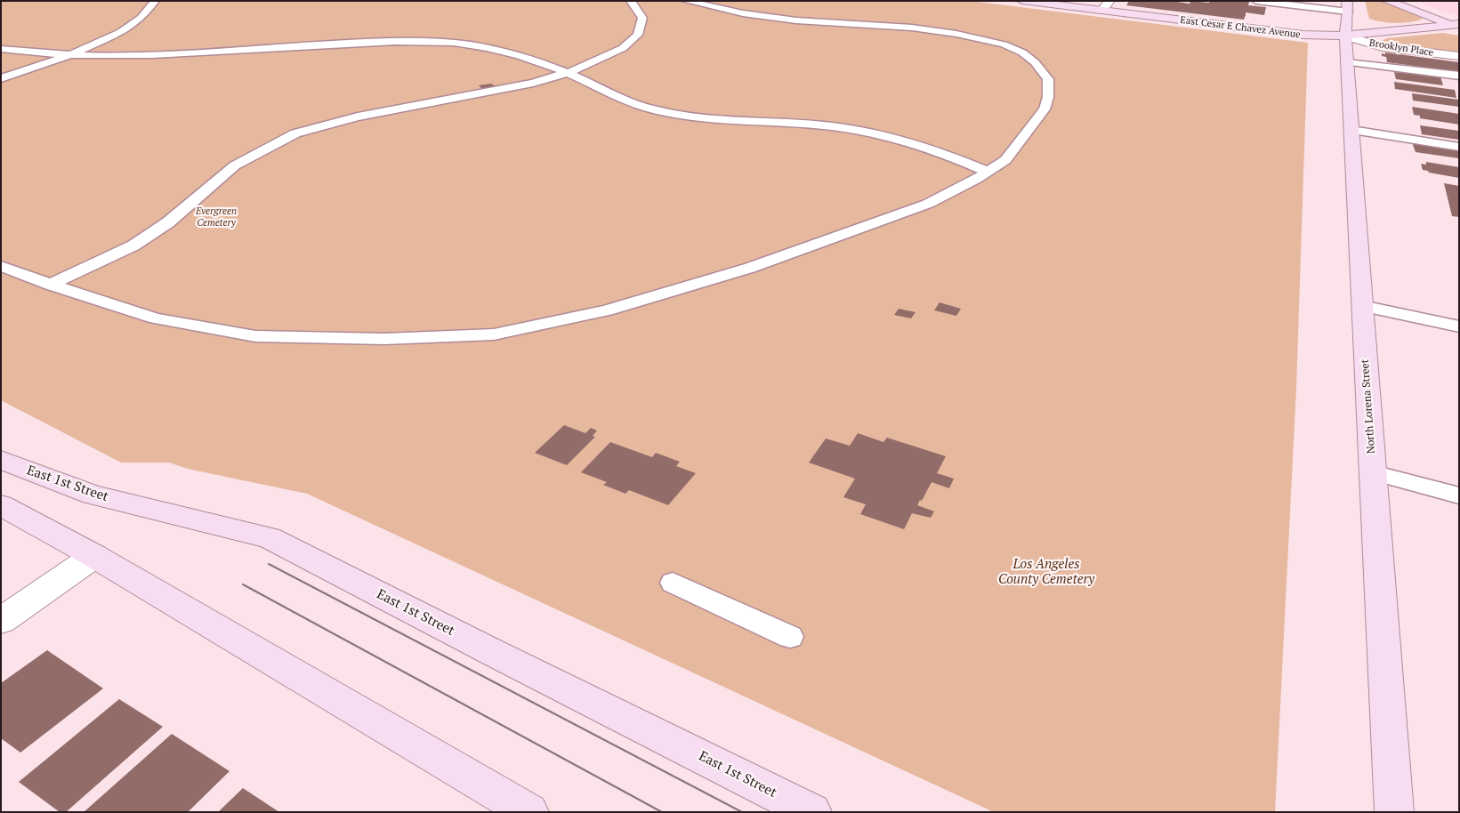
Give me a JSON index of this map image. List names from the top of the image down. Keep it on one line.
{"streets":{"street":["East Cesar E Chavez Avenue","Brooklyn Place","North Lorena Street","East 1st Street"]},"crossings":[["East Cesar E Chavez Avenue","Brooklyn Place"],["East Cesar E Chavez Avenue","North Lorena Street"],["Brooklyn Place","North Lorena Street"]],"parks":["Evergreen Cemetery","Los Angeles County Cemetery"]}
